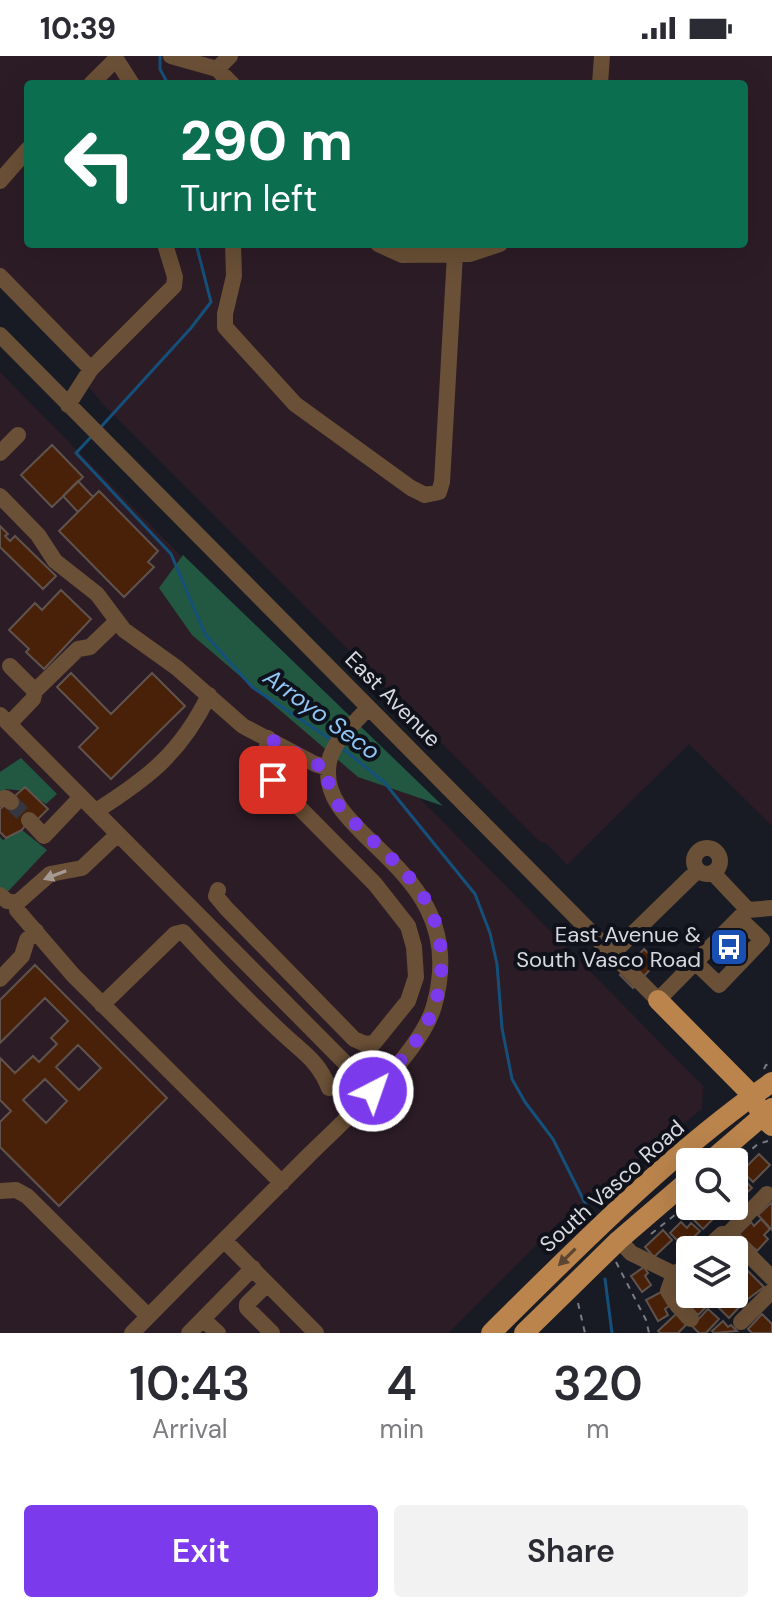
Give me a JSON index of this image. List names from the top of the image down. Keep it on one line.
{"streets":{"main road":["East Avenue","South Vasco Road"]},"crossings":[["East Avenue","South Vasco Road"]],"water":["Arroyo Seco"],"places":{"bus stop":["East Avenue & South Vasco Road"]},"page":{"status":"10:39","turn":["290 m","Turn left"],"eta":["10:43","Arrival","4","min","320","m"],"buttons":["Exit","Share"]}}
